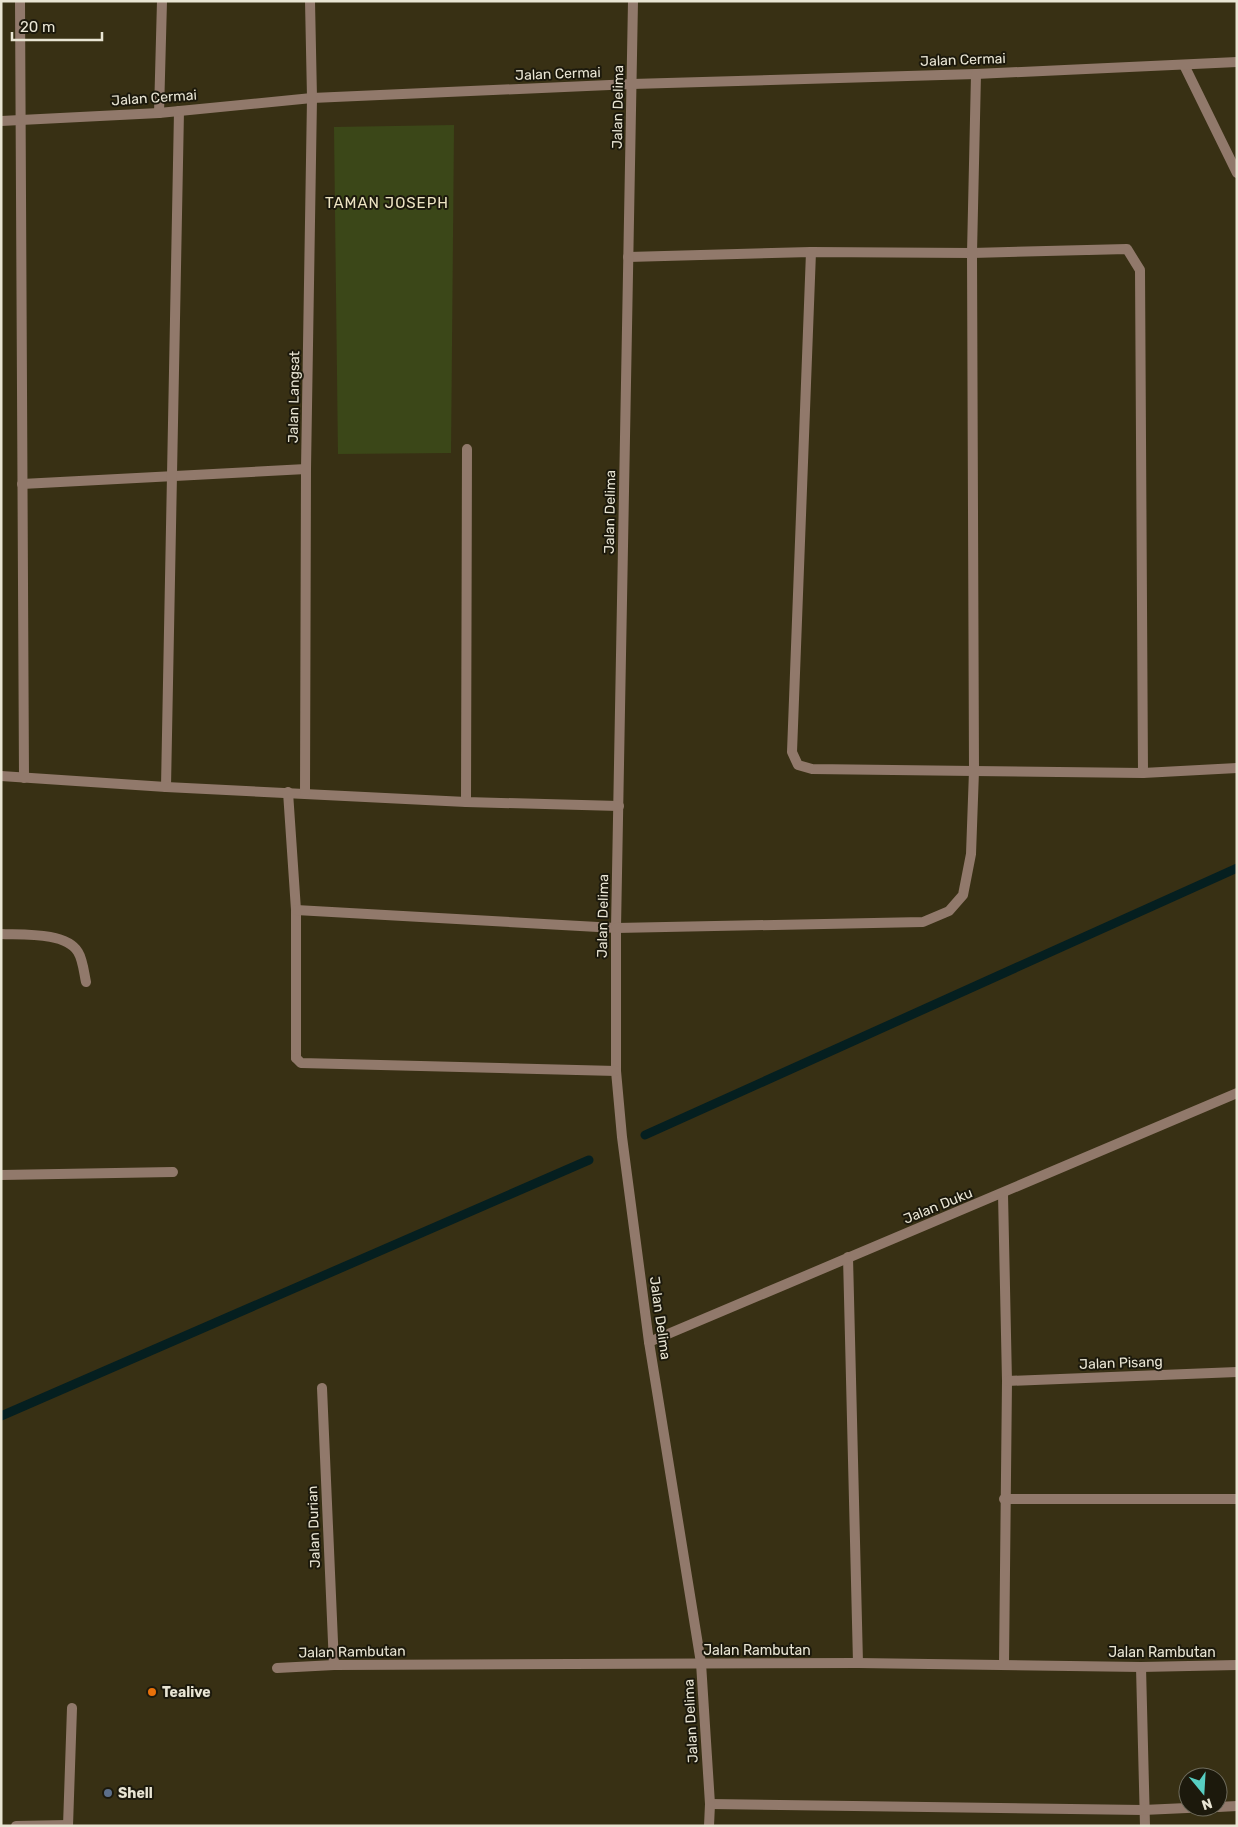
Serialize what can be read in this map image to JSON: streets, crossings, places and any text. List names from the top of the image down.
{
  "streets": {
    "street": [
      "Jalan Cermai",
      "Jalan Delima",
      "Jalan Langsat",
      "Jalan Duku",
      "Jalan Pisang",
      "Jalan Durian",
      "Jalan Rambutan"
    ]
  },
  "crossings": [
    ["Jalan Cermai", "Jalan Delima"],
    ["Jalan Cermai", "Jalan Langsat"],
    ["Jalan Delima", "Jalan Duku"],
    ["Jalan Delima", "Jalan Rambutan"],
    ["Jalan Durian", "Jalan Rambutan"]
  ],
  "districts": ["TAMAN JOSEPH"],
  "places": ["Tealive", "Shell"],
  "scale_bar": "20 m",
  "north": "bottom"
}
